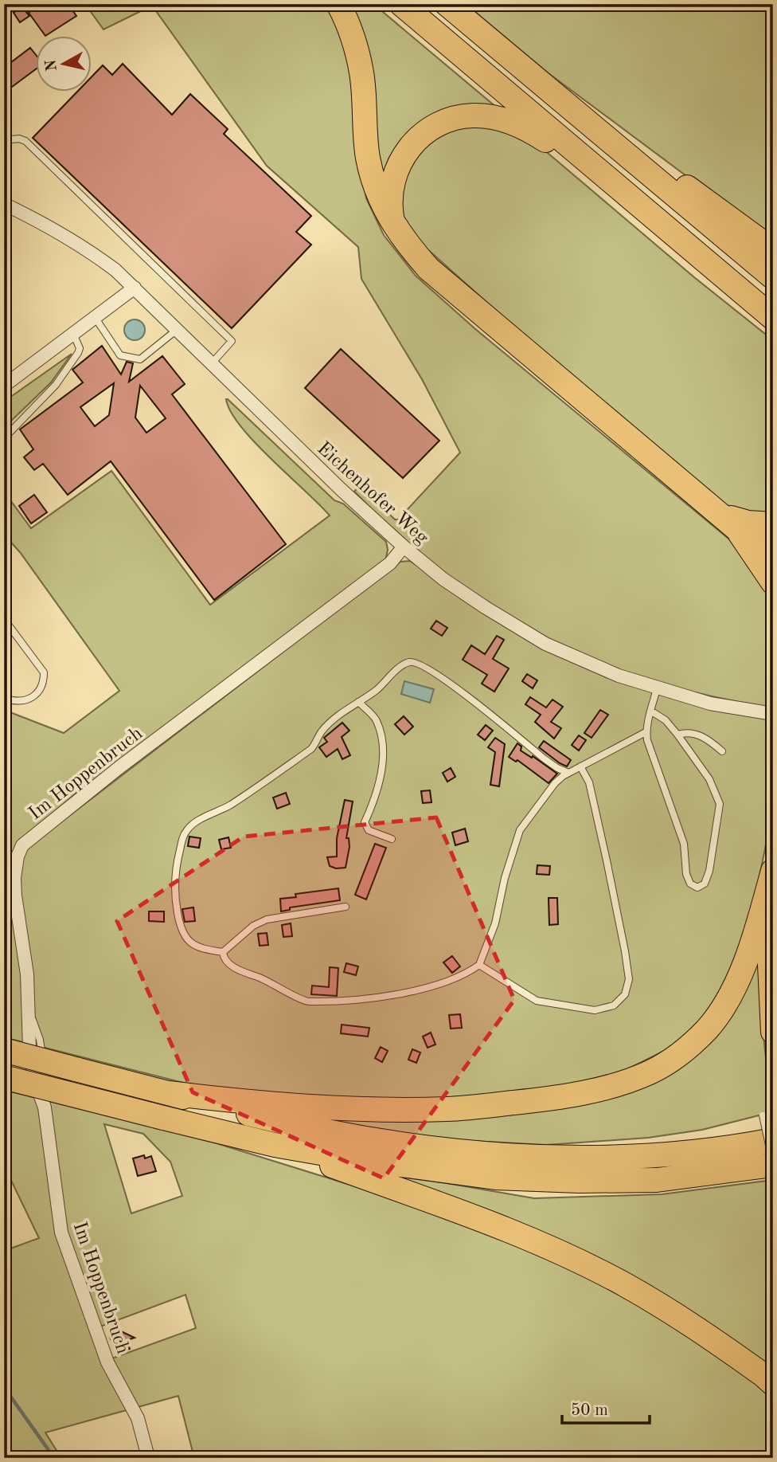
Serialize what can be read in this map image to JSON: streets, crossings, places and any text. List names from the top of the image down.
{
  "streets": {
    "street": ["Eichenhofer Weg", "Im Hoppenbruch"]
  },
  "crossings": [
    ["Eichenhofer Weg", "Im Hoppenbruch"]
  ],
  "scale_bar": "50 m",
  "north": "left"
}
